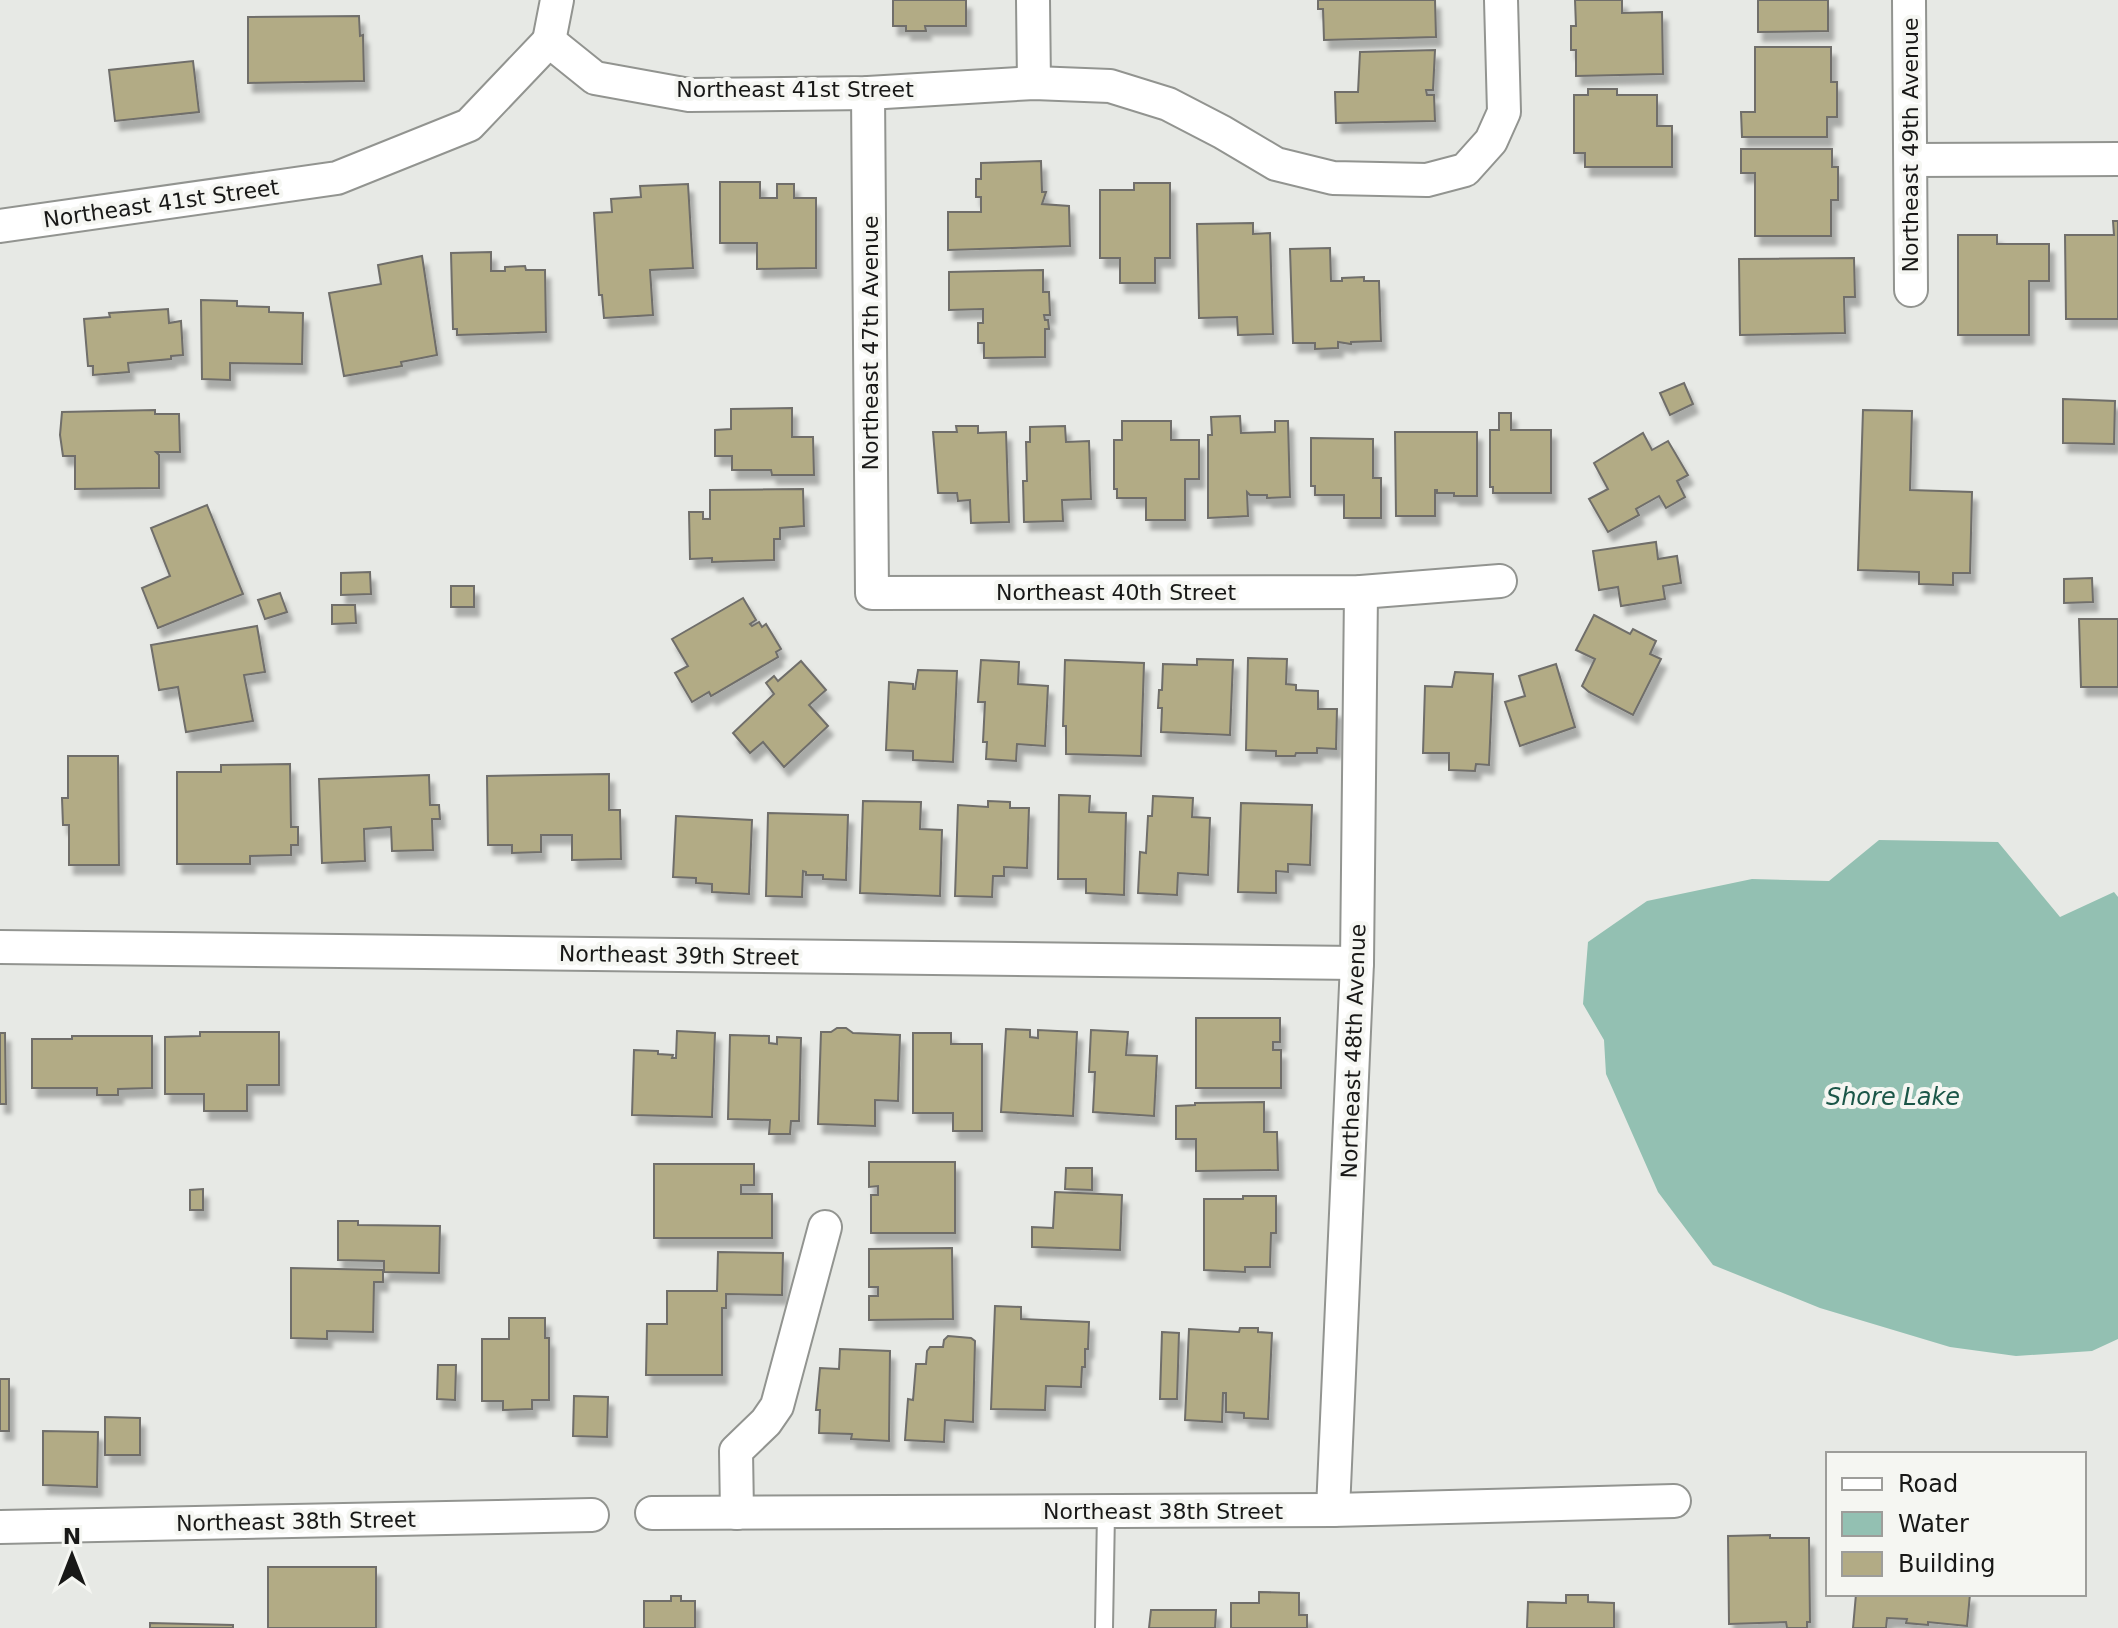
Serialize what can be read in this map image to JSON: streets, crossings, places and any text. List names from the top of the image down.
{
  "streets": {
    "street": [
      "Northeast 41st Street",
      "Northeast 49th Avenue",
      "Northeast 47th Avenue",
      "Northeast 40th Street",
      "Northeast 39th Street",
      "Northeast 48th Avenue",
      "Northeast 38th Street"
    ]
  },
  "crossings": [
    ["Northeast 41st Street", "Northeast 47th Avenue"],
    ["Northeast 47th Avenue", "Northeast 40th Street"],
    ["Northeast 40th Street", "Northeast 48th Avenue"],
    ["Northeast 39th Street", "Northeast 48th Avenue"],
    ["Northeast 48th Avenue", "Northeast 38th Street"]
  ],
  "water": ["Shore Lake"],
  "legend": ["Road", "Water", "Building"],
  "north": "top"
}
